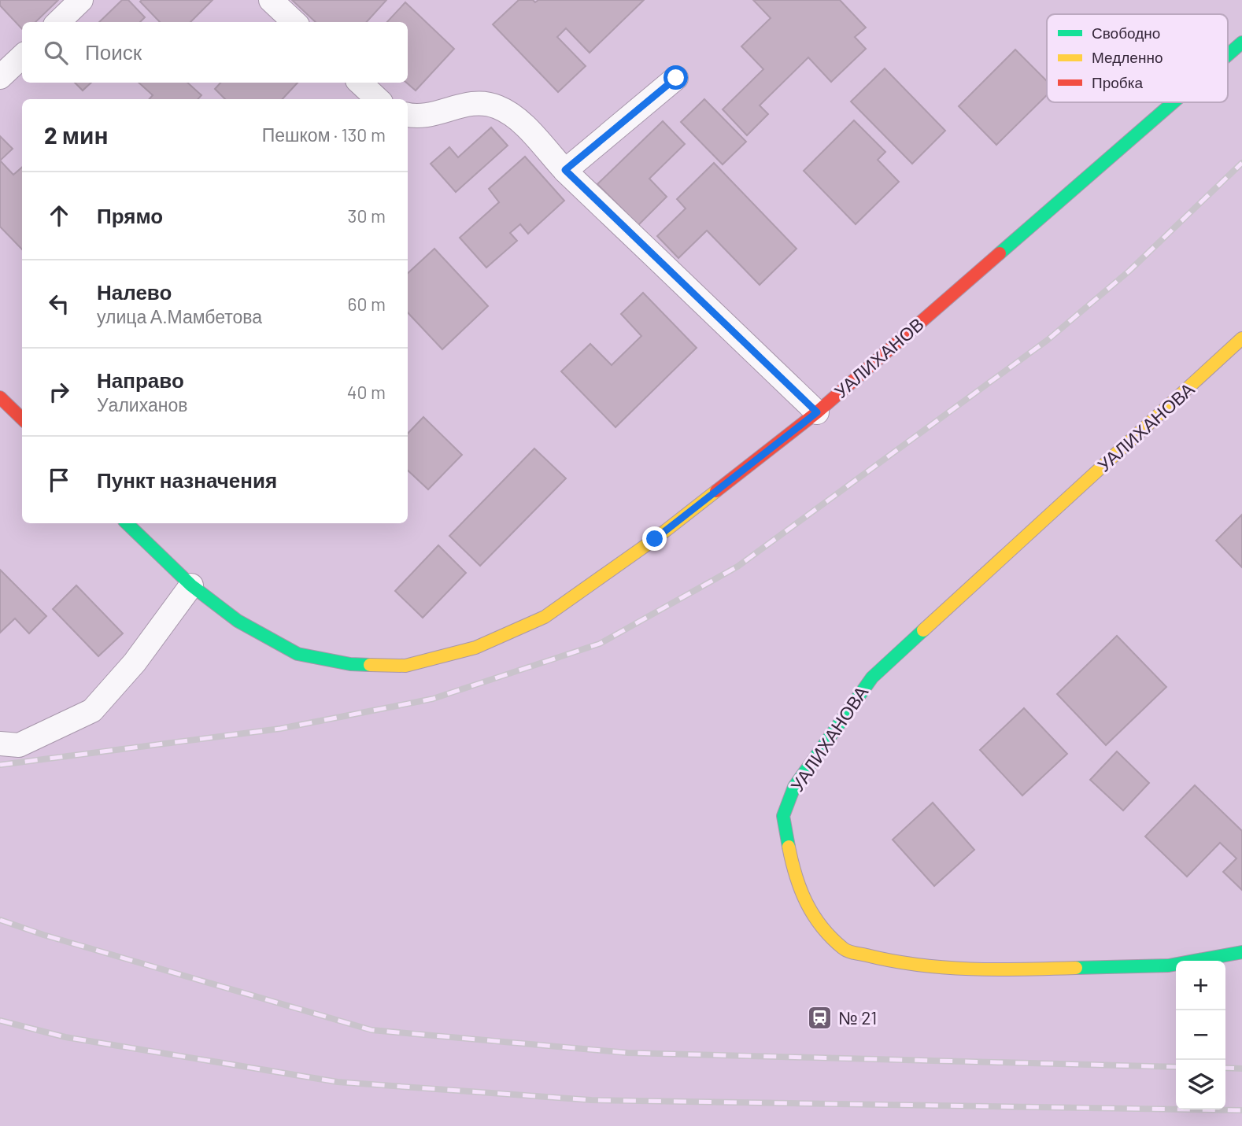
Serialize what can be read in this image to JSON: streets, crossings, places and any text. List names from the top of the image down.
{
  "streets": {
    "street": ["УАЛИХАНОВ", "УАЛИХАНОВА"]
  },
  "places": {
    "station": ["№ 21"]
  },
  "legend": ["Свободно", "Медленно", "Пробка"],
  "page": {
    "search": "Поиск",
    "heading": ["2 мин", "Пешком · 130 m"],
    "list": [
      ["Прямо", "30 m"],
      ["Налево", "улица А.Мамбетова", "60 m"],
      ["Направо", "Уалиханов", "40 m"],
      "Пункт назначения"
    ],
    "map_buttons": ["+", "−"]
  }
}
